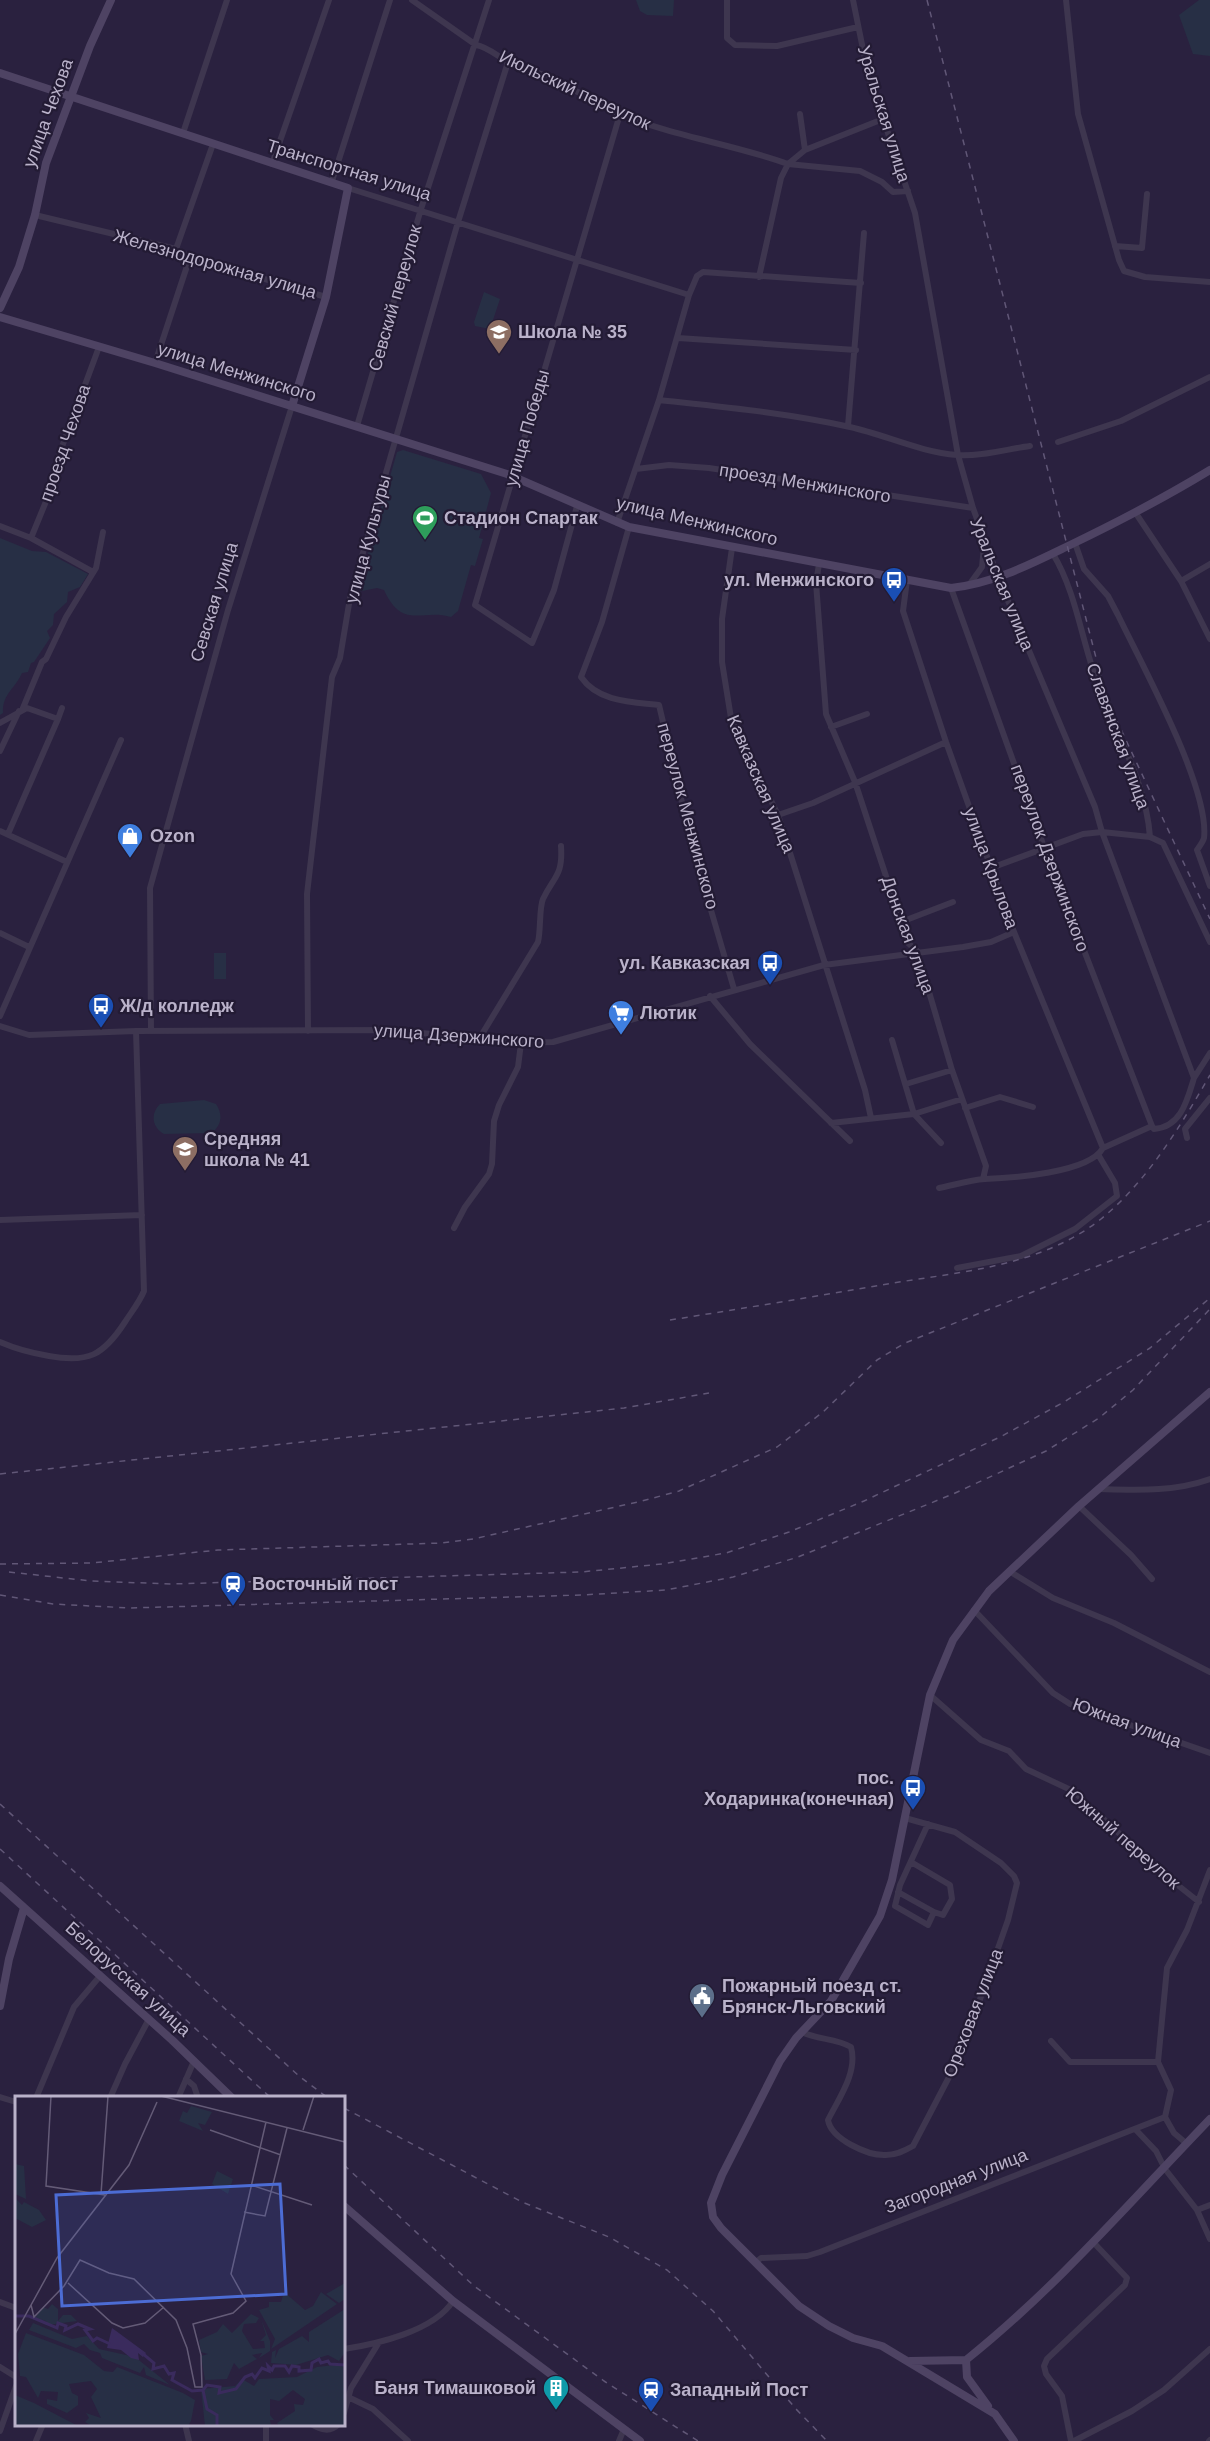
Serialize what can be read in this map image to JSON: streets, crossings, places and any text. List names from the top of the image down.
{
  "streets": {
    "street": [
      "Июльский переулок",
      "улица Чехова",
      "Уральская улица",
      "Транспортная улица",
      "Железнодорожная улица",
      "Севский переулок",
      "улица Менжинского",
      "улица Победы",
      "проезд Чехова",
      "проезд Менжинского",
      "улица Культуры",
      "Севская улица",
      "Славянская улица",
      "Кавказская улица",
      "переулок Менжинского",
      "переулок Дзержинского",
      "улица Крылова",
      "Донская улица",
      "улица Дзержинского",
      "Южная улица",
      "Южный переулок",
      "Белорусская улица",
      "Ореховая улица",
      "Загородная улица"
    ]
  },
  "crossings": [
    ["Июльский переулок", "Уральская улица"],
    ["Июльский переулок", "Севский переулок"],
    ["Июльский переулок", "улица Победы"],
    ["Июльский переулок", "улица Культуры"],
    ["улица Чехова", "Транспортная улица"],
    ["улица Чехова", "Железнодорожная улица"],
    ["Уральская улица", "улица Менжинского"],
    ["Уральская улица", "проезд Менжинского"],
    ["Транспортная улица", "Севский переулок"],
    ["Транспортная улица", "улица Победы"],
    ["Транспортная улица", "улица Культуры"],
    ["Транспортная улица", "Севская улица"],
    ["Железнодорожная улица", "Севская улица"],
    ["Севский переулок", "улица Менжинского"],
    ["улица Менжинского", "улица Победы"],
    ["улица Менжинского", "проезд Чехова"],
    ["улица Менжинского", "улица Культуры"],
    ["улица Менжинского", "Севская улица"],
    ["улица Менжинского", "Славянская улица"],
    ["улица Менжинского", "Кавказская улица"],
    ["улица Менжинского", "переулок Менжинского"],
    ["улица Менжинского", "переулок Дзержинского"],
    ["улица Менжинского", "улица Крылова"],
    ["улица Менжинского", "Донская улица"],
    ["улица Культуры", "улица Дзержинского"],
    ["Севская улица", "улица Дзержинского"],
    ["Кавказская улица", "улица Дзержинского"],
    ["переулок Менжинского", "улица Дзержинского"],
    ["улица Крылова", "улица Дзержинского"],
    ["Донская улица", "улица Дзержинского"]
  ],
  "places": {
    "school or university": ["Школа № 35", "Средняя школа № 41"],
    "sports": ["Стадион Спартак"],
    "bus stop": [
      "ул. Менжинского",
      "ул. Кавказская",
      "Ж/д колледж",
      "пос. Ходаринка(конечная)"
    ],
    "shop": ["Ozon"],
    "supermarket": ["Лютик"],
    "station": ["Восточный пост", "Западный Пост"],
    "public building": ["Пожарный поезд ст. Брянск-Льговский"],
    "building": ["Баня Тимашковой"]
  }
}
